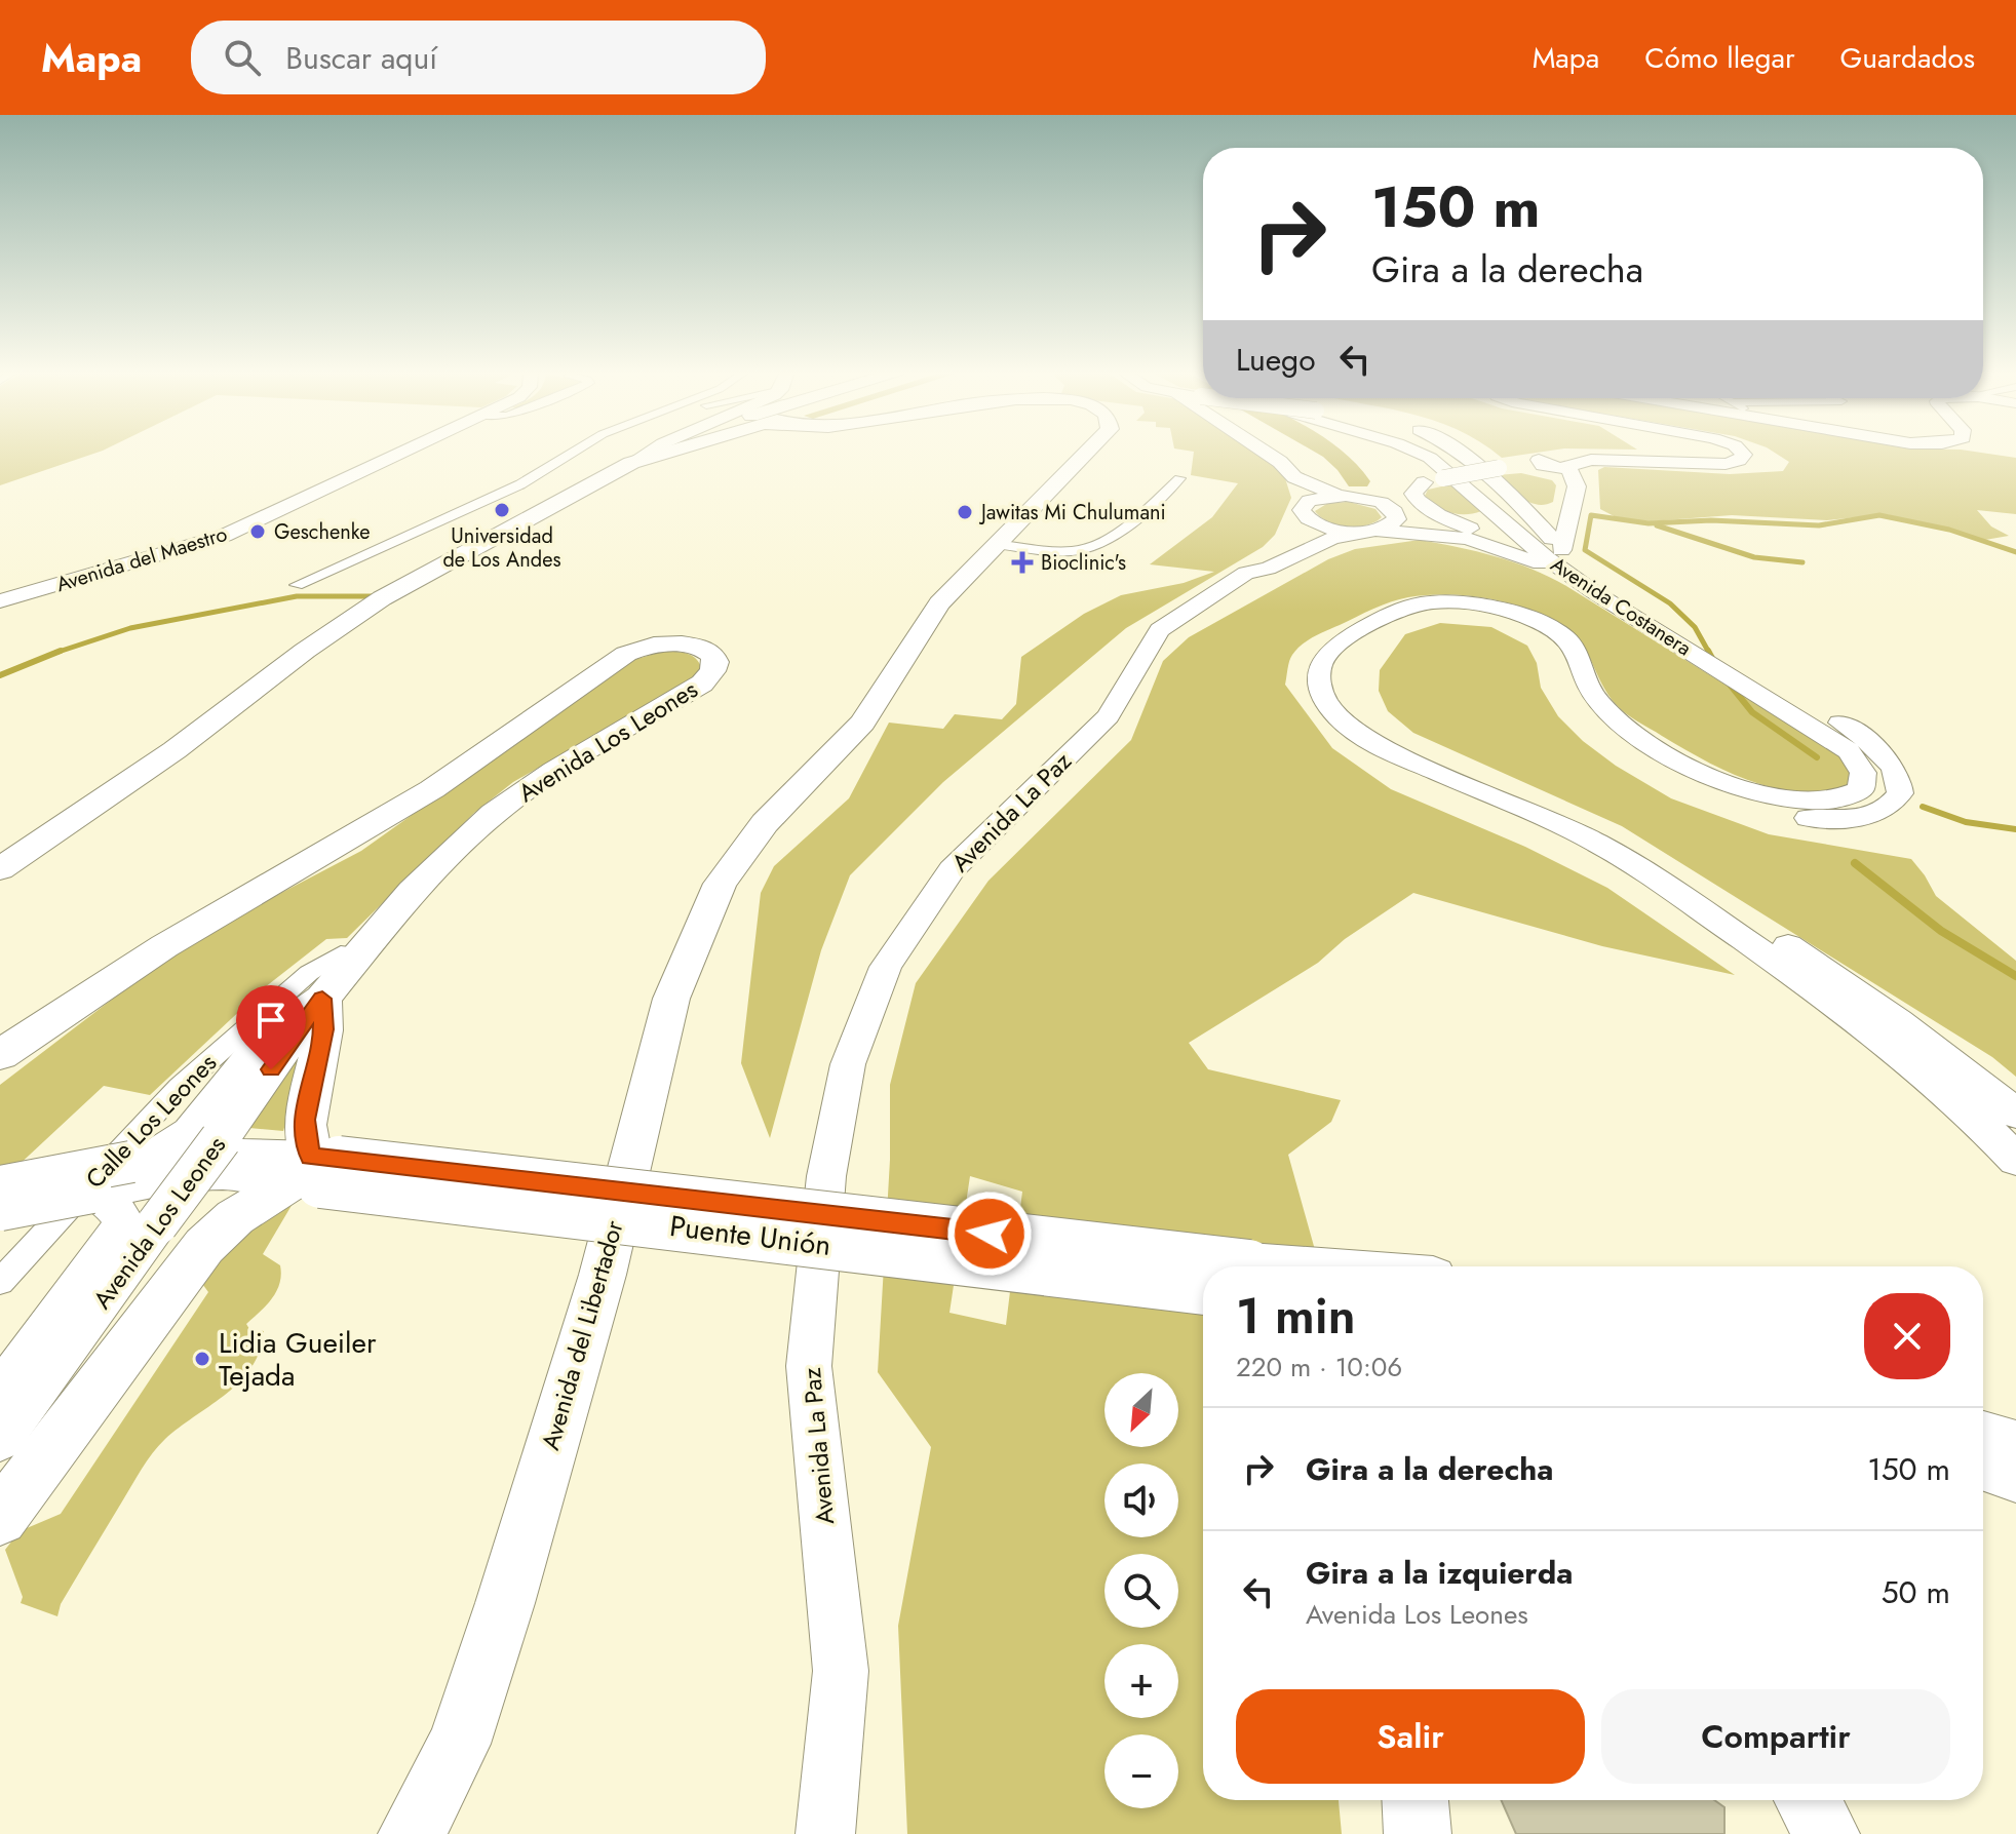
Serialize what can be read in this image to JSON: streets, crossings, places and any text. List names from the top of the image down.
{
  "streets": {
    "main road": [
      "Avenida del Maestro",
      "Avenida Costanera",
      "Avenida Los Leones",
      "Avenida La Paz",
      "Puente Unión",
      "Avenida del Libertador"
    ],
    "street": ["Calle Los Leones"]
  },
  "crossings": [
    ["Avenida Los Leones", "Calle Los Leones"]
  ],
  "places": {
    "other": [
      "Universidad de Los Andes",
      "Jawitas Mi Chulumani",
      "Geschenke",
      "Lidia Gueiler Tejada"
    ],
    "health": ["Bioclinic's"]
  },
  "north": "bottom left",
  "page": {
    "header": "Mapa",
    "search": "Buscar aquí",
    "nav": ["Mapa", "Cómo llegar", "Guardados"],
    "turn": ["150 m", "Gira a la derecha"],
    "then": "Luego",
    "heading": ["1 min", "220 m · 10:06"],
    "map_buttons": ["+", "−"],
    "list": [
      {
        "name": "Gira a la derecha",
        "value": "150 m"
      },
      {
        "name": "Gira a la izquierda",
        "note": "Avenida Los Leones",
        "value": "50 m"
      }
    ],
    "buttons": ["Salir", "Compartir"]
  }
}
